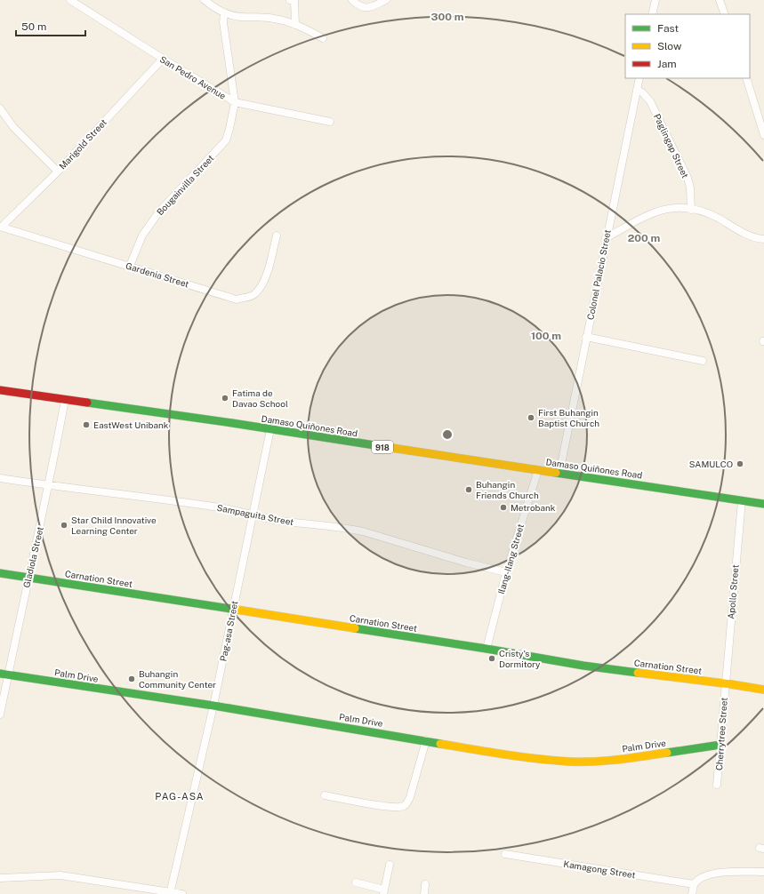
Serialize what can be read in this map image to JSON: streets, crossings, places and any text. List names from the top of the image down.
{
  "streets": {
    "street": [
      "San Pedro Avenue",
      "Marigold Street",
      "Paglingap Street",
      "Bougainvilla Street",
      "Gardenia Street",
      "Colonel Palacio Street",
      "Damaso Quiñones Road",
      "918",
      "Sampaguita Street",
      "Gladiola Street",
      "Ilang-Ilang Street",
      "Carnation Street",
      "Apollo Street",
      "Pag-asa Street",
      "Palm Drive",
      "Cherrytree Street",
      "Kamagong Street"
    ]
  },
  "crossings": [
    ["San Pedro Avenue", "Marigold Street"],
    ["San Pedro Avenue", "Bougainvilla Street"],
    ["Marigold Street", "Gardenia Street"],
    ["Paglingap Street", "Colonel Palacio Street"],
    ["Bougainvilla Street", "Gardenia Street"],
    ["Colonel Palacio Street", "Damaso Quiñones Road"],
    ["Damaso Quiñones Road", "Gladiola Street"],
    ["Damaso Quiñones Road", "Ilang-Ilang Street"],
    ["Damaso Quiñones Road", "Apollo Street"],
    ["Damaso Quiñones Road", "Pag-asa Street"],
    ["Sampaguita Street", "Gladiola Street"],
    ["Sampaguita Street", "Ilang-Ilang Street"],
    ["Sampaguita Street", "Pag-asa Street"],
    ["Gladiola Street", "Carnation Street"],
    ["Gladiola Street", "Palm Drive"],
    ["Ilang-Ilang Street", "Carnation Street"],
    ["Carnation Street", "Apollo Street"],
    ["Carnation Street", "Pag-asa Street"],
    ["Carnation Street", "Cherrytree Street"],
    ["Apollo Street", "Cherrytree Street"],
    ["Pag-asa Street", "Palm Drive"],
    ["Palm Drive", "Cherrytree Street"]
  ],
  "districts": ["PAG-ASA"],
  "places": [
    "Fatima de Davao School",
    "First Buhangin Baptist Church",
    "EastWest Unibank",
    "SAMULCO",
    "Buhangin Friends Church",
    "Metrobank",
    "Star Child Innovative Learning Center",
    "Cristy's Dormitory",
    "Buhangin Community Center"
  ],
  "legend": ["Fast", "Slow", "Jam"],
  "scale_bar": "50 m",
  "rings": ["300 m", "200 m", "100 m"]
}
